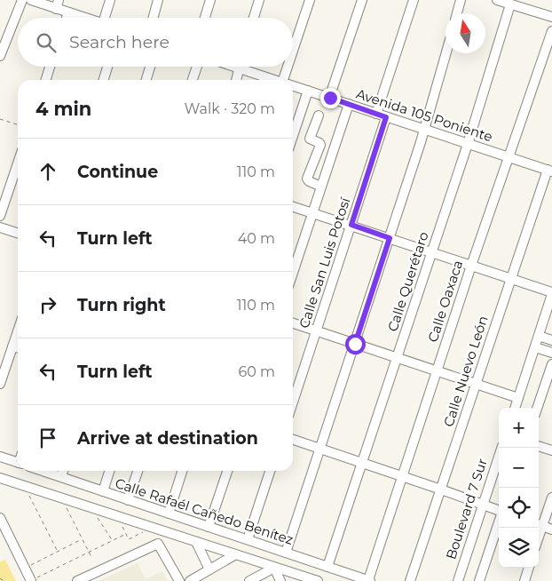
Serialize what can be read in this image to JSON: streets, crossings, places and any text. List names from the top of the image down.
{
  "streets": {
    "street": [
      "Avenida 105 Poniente",
      "Calle San Luis Potosí",
      "Calle Querétaro",
      "Calle Oaxaca",
      "Calle Nuevo León",
      "Boulevard 7 Sur",
      "Calle Rafaél Cañedo Benítez"
    ]
  },
  "crossings": [
    ["Avenida 105 Poniente", "Calle San Luis Potosí"],
    ["Avenida 105 Poniente", "Calle Querétaro"],
    ["Avenida 105 Poniente", "Calle Oaxaca"],
    ["Avenida 105 Poniente", "Calle Nuevo León"],
    ["Calle Querétaro", "Calle Rafaél Cañedo Benítez"],
    ["Calle Oaxaca", "Calle Rafaél Cañedo Benítez"]
  ],
  "north": "top",
  "page": {
    "search": "Search here",
    "heading": ["4 min", "Walk · 320 m"],
    "list": [
      ["Continue", "110 m"],
      ["Turn left", "40 m"],
      ["Turn right", "110 m"],
      ["Turn left", "60 m"],
      "Arrive at destination"
    ],
    "map_buttons": ["+", "−"]
  }
}
